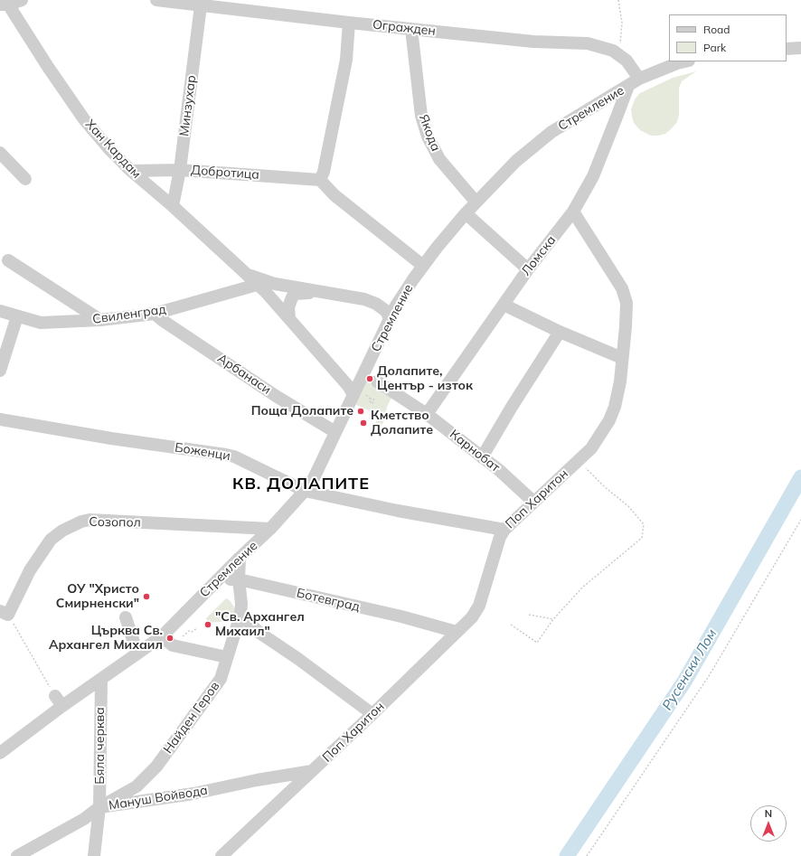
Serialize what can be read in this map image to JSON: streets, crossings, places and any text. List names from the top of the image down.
{
  "streets": {
    "street": [
      "Огражден",
      "Минзухар",
      "Стремление",
      "Якода",
      "Хан Кардам",
      "Добротица",
      "Ломска",
      "Свиленград",
      "Арбанаси",
      "Карнобат",
      "Боженци",
      "Поп Харитон",
      "Созопол",
      "Ботевград",
      "Найден Геров",
      "Бяла черква",
      "Мануш Войвода"
    ]
  },
  "crossings": [
    ["Огражден", "Минзухар"],
    ["Огражден", "Стремление"],
    ["Огражден", "Якода"],
    ["Огражден", "Ломска"],
    ["Минзухар", "Хан Кардам"],
    ["Минзухар", "Добротица"],
    ["Стремление", "Якода"],
    ["Стремление", "Хан Кардам"],
    ["Стремление", "Ломска"],
    ["Стремление", "Арбанаси"],
    ["Стремление", "Боженци"],
    ["Стремление", "Созопол"],
    ["Стремление", "Ботевград"],
    ["Стремление", "Найден Геров"],
    ["Стремление", "Бяла черква"],
    ["Хан Кардам", "Добротица"],
    ["Хан Кардам", "Свиленград"],
    ["Ломска", "Карнобат"],
    ["Ломска", "Поп Харитон"],
    ["Свиленград", "Арбанаси"],
    ["Карнобат", "Поп Харитон"],
    ["Боженци", "Поп Харитон"],
    ["Поп Харитон", "Ботевград"],
    ["Поп Харитон", "Мануш Войвода"],
    ["Ботевград", "Найден Геров"],
    ["Найден Геров", "Бяла черква"],
    ["Найден Геров", "Мануш Войвода"],
    ["Бяла черква", "Мануш Войвода"]
  ],
  "districts": ["КВ. ДОЛАПИТЕ"],
  "water": ["Русенски Лом"],
  "places": [
    "Долапите, Център - изток",
    "Поща Долапите",
    "Кметство Долапите",
    "ОУ \"Христо Смирненски\"",
    "\"Св. Архангел Михаил\"",
    "Църква Св. Архангел Михаил"
  ],
  "legend": ["Road", "Park"],
  "north": "top"
}
